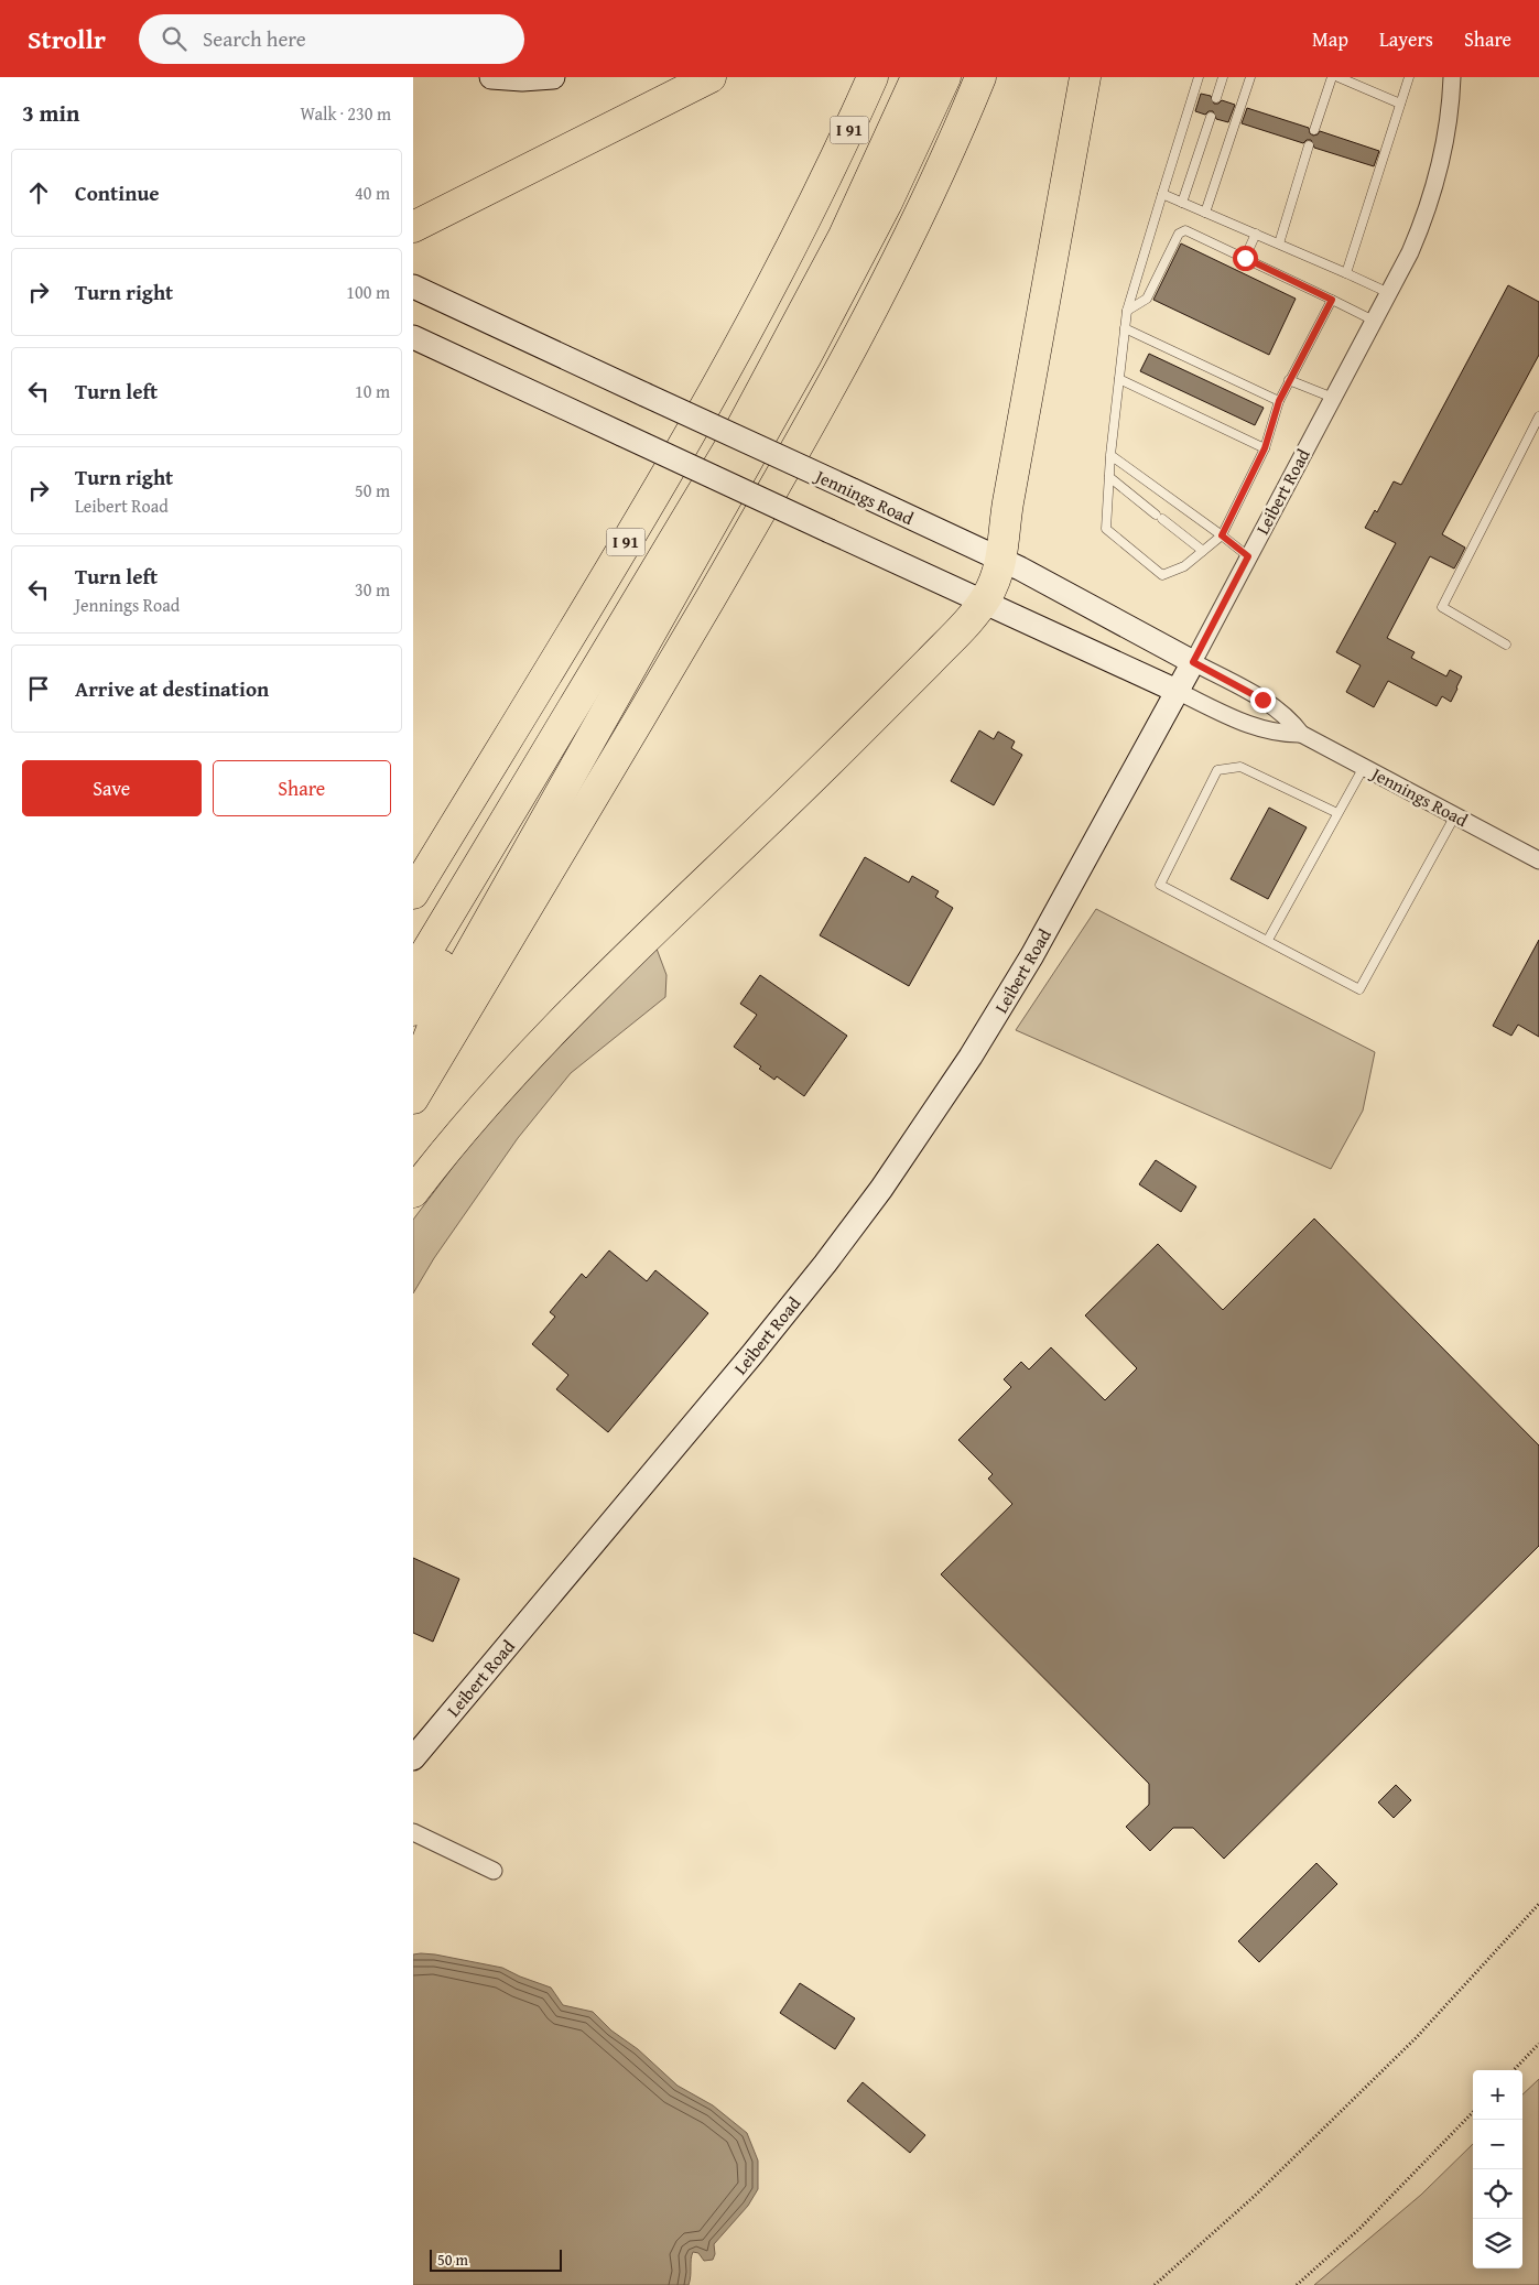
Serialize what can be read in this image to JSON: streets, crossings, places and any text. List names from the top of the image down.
{
  "streets": {
    "highway": ["I 91"],
    "street": ["Leibert Road", "Jennings Road"]
  },
  "crossings": [
    ["Leibert Road", "Jennings Road"]
  ],
  "scale_bar": "50 m",
  "page": {
    "header": "Strollr",
    "search": "Search here",
    "nav": ["Map", "Layers", "Share"],
    "heading": ["3 min", "Walk · 230 m"],
    "list": [
      ["Continue", "40 m"],
      ["Turn right", "100 m"],
      ["Turn left", "10 m"],
      ["Turn right", "Leibert Road", "50 m"],
      ["Turn left", "Jennings Road", "30 m"],
      "Arrive at destination"
    ],
    "buttons": ["Save", "Share"],
    "map_buttons": ["+", "−"],
    "scale": "50 m"
  }
}
